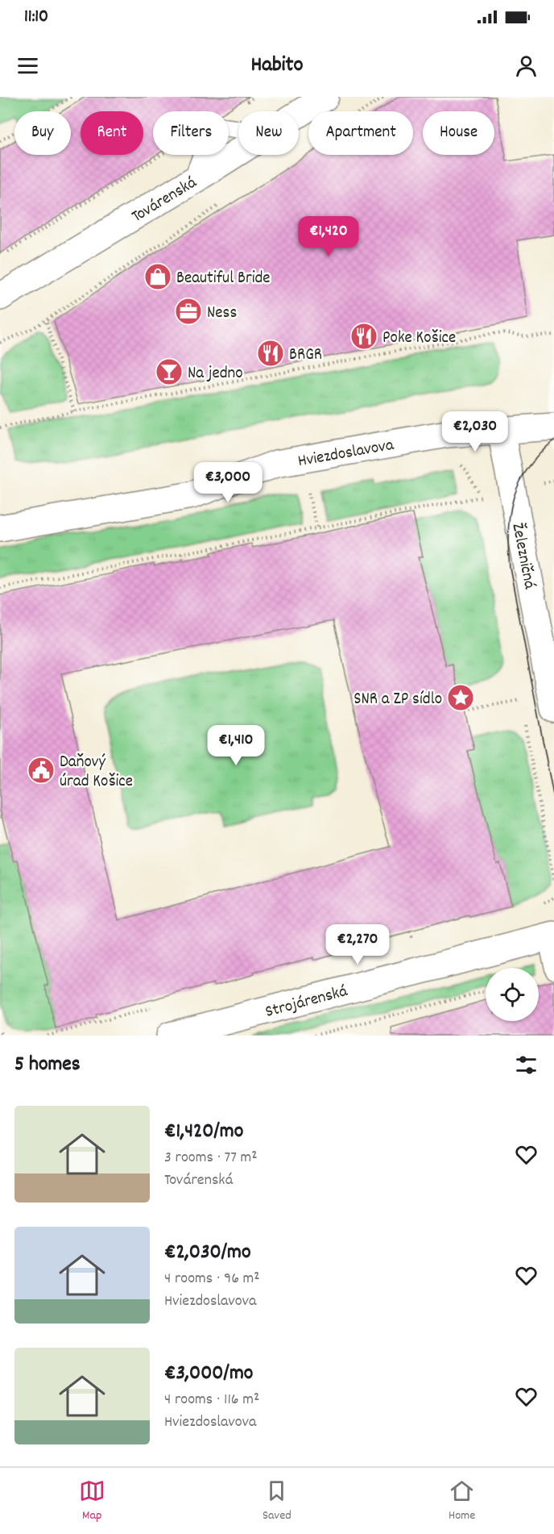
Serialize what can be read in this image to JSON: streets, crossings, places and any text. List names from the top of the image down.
{
  "streets": {
    "street": [
      "Továrenská",
      "Hviezdoslavova",
      "Železničná",
      "Strojárenská"
    ]
  },
  "crossings": [
    ["Hviezdoslavova", "Železničná"]
  ],
  "places": {
    "shop": ["Beautiful Bride"],
    "office": ["Ness"],
    "restaurant": ["Poke Košice", "BRGR"],
    "bar": ["Na jedno"],
    "place": ["SNR a ZP sídlo"],
    "public building": ["Daňový úrad Košice"]
  },
  "page": {
    "status": "11:10",
    "header": "Habito",
    "chip": [
      "Buy",
      "Rent",
      "Filters",
      "New",
      "Apartment",
      "House"
    ],
    "price": [
      "€1,420",
      "€2,030",
      "€3,000",
      "€1,410",
      "€2,270"
    ],
    "heading": "5 homes",
    "list": [
      {
        "name": "€1,420/mo",
        "note": "3 rooms · 77 m² · Továrenská"
      },
      {
        "name": "€2,030/mo",
        "note": "4 rooms · 96 m² · Hviezdoslavova"
      },
      {
        "name": "€3,000/mo",
        "note": "4 rooms · 116 m² · Hviezdoslavova"
      }
    ],
    "tabs": ["Map", "Saved", "Home"]
  }
}
